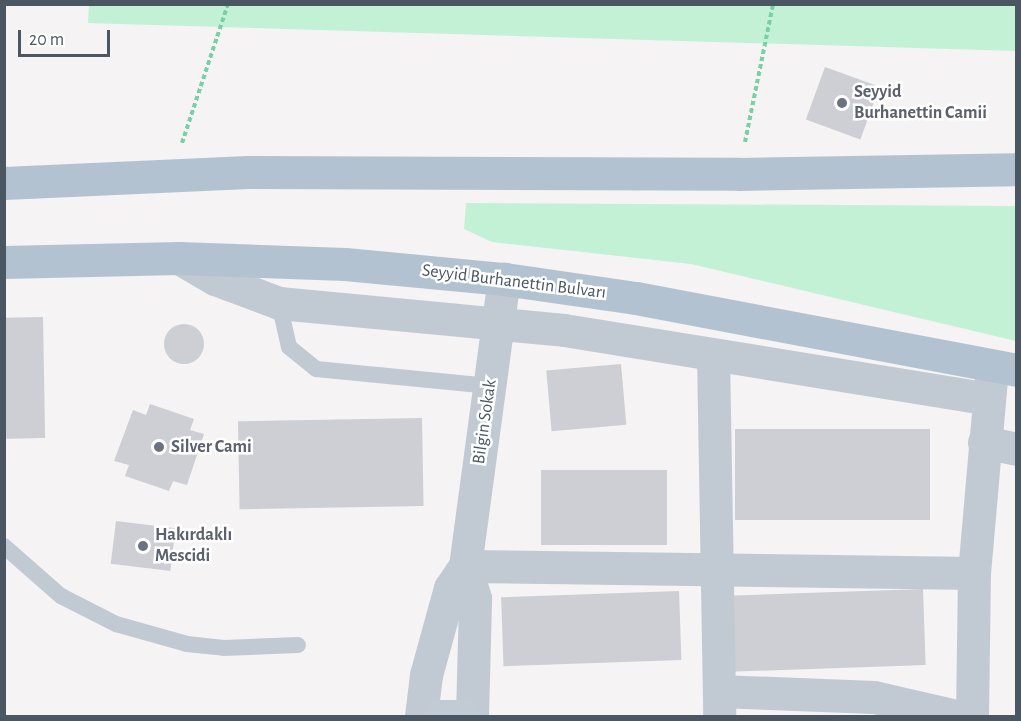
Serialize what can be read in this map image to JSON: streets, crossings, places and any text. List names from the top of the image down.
{
  "streets": {
    "main road": ["Seyyid Burhanettin Bulvarı"],
    "street": ["Bilgin Sokak"]
  },
  "crossings": [
    ["Seyyid Burhanettin Bulvarı", "Bilgin Sokak"]
  ],
  "places": ["Seyyid Burhanettin Camii", "Silver Cami", "Hakırdaklı Mescidi"],
  "scale_bar": "20 m"
}
